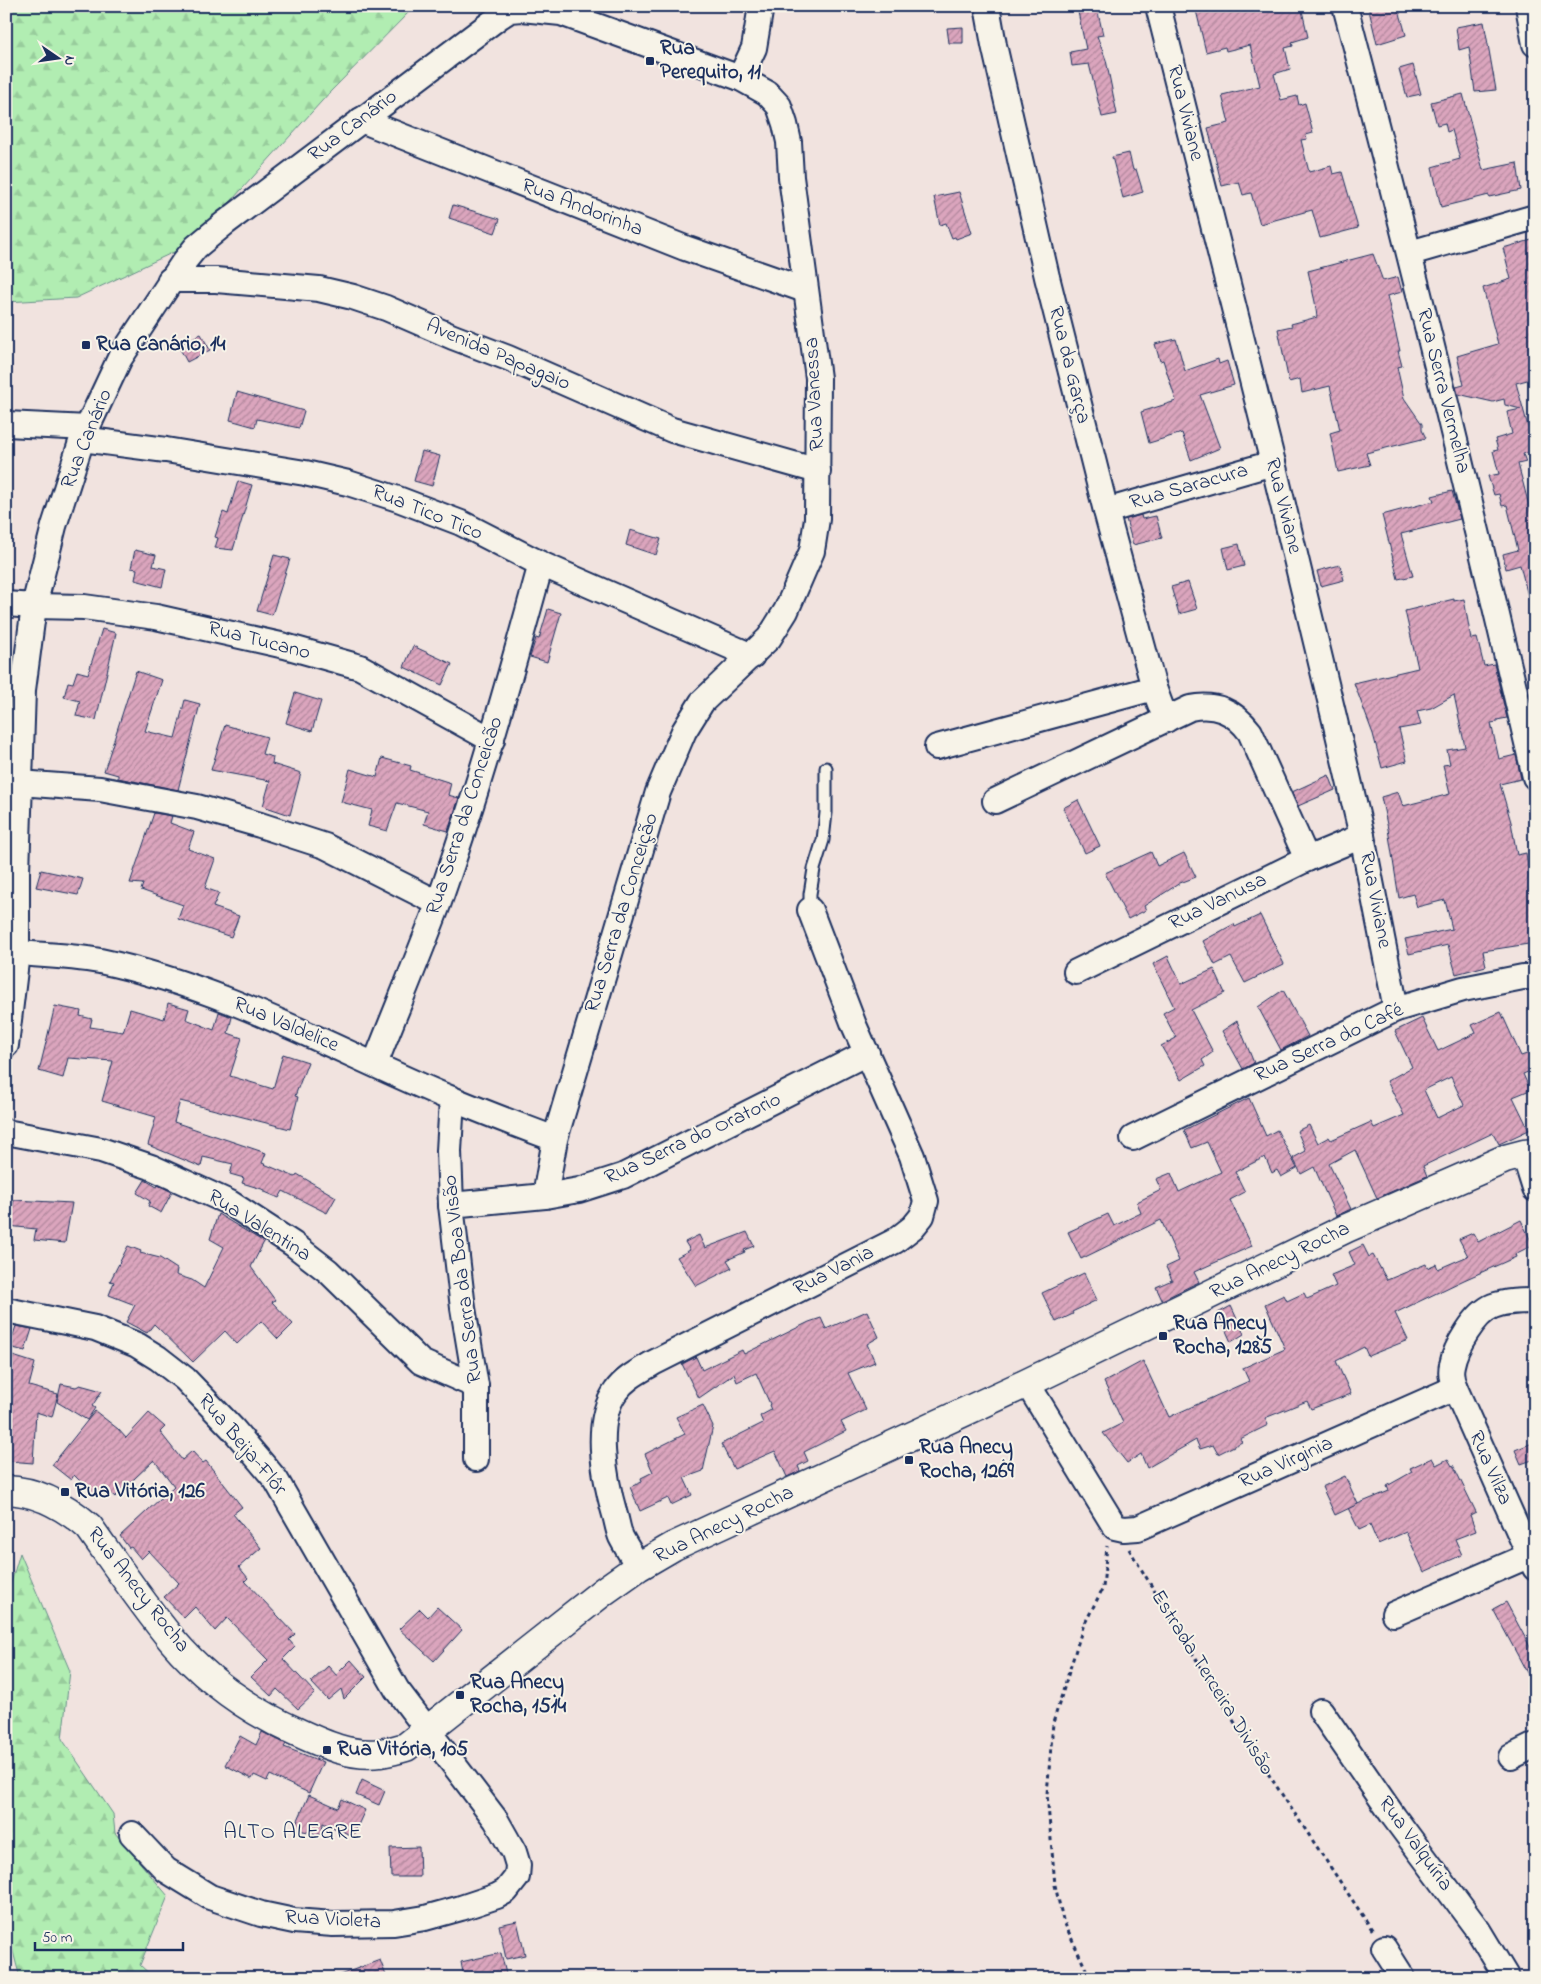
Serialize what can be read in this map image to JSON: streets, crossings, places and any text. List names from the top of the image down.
{
  "streets": {
    "street": [
      "Rua Viviane",
      "Rua Canário",
      "Rua Andorinha",
      "Avenida Papagaio",
      "Rua da Garça",
      "Rua Serra Vermelha",
      "Rua Vanessa",
      "Rua Saracura",
      "Rua Tico Tico",
      "Rua Tucano",
      "Rua Serra da Conceicão",
      "Rua Vanusa",
      "Rua Serra da Conceição",
      "Rua Valdelice",
      "Rua Serra do Café",
      "Rua Serra do Oratorio",
      "Rua Valentina",
      "Rua Anecy Rocha",
      "Rua Vania",
      "Rua Serra da Boa Visão",
      "Rua Beija-Flôr",
      "Rua Virginia",
      "Rua Vilza",
      "Rua Valquíria",
      "Rua Violeta"
    ],
    "path": ["Estrada Terceira Divisão"]
  },
  "crossings": [
    ["Rua Viviane", "Rua Saracura"],
    ["Rua Viviane", "Rua Vanusa"],
    ["Rua Viviane", "Rua Serra do Café"],
    ["Rua Canário", "Rua Andorinha"],
    ["Rua Canário", "Avenida Papagaio"],
    ["Rua Canário", "Rua Vanessa"],
    ["Rua Canário", "Rua Tico Tico"],
    ["Rua Canário", "Rua Tucano"],
    ["Rua Canário", "Rua Valdelice"],
    ["Rua Andorinha", "Rua Vanessa"],
    ["Avenida Papagaio", "Rua Vanessa"],
    ["Rua da Garça", "Rua Saracura"],
    ["Rua Vanessa", "Rua Tico Tico"],
    ["Rua Vanessa", "Rua Serra da Conceição"],
    ["Rua Tico Tico", "Rua Serra da Conceicão"],
    ["Rua Tico Tico", "Rua Serra da Conceição"],
    ["Rua Tucano", "Rua Serra da Conceicão"],
    ["Rua Serra da Conceicão", "Rua Valdelice"],
    ["Rua Serra da Conceição", "Rua Valdelice"],
    ["Rua Serra da Conceição", "Rua Serra do Oratorio"],
    ["Rua Valdelice", "Rua Serra da Boa Visão"],
    ["Rua Serra do Oratorio", "Rua Vania"],
    ["Rua Serra do Oratorio", "Rua Serra da Boa Visão"],
    ["Rua Valentina", "Rua Serra da Boa Visão"],
    ["Rua Anecy Rocha", "Rua Vania"],
    ["Rua Anecy Rocha", "Rua Beija-Flôr"],
    ["Rua Beija-Flôr", "Rua Violeta"],
    ["Rua Virginia", "Rua Vilza"],
    ["Rua Virginia", "Estrada Terceira Divisão"]
  ],
  "districts": ["ALTO ALEGRE"],
  "places": {
    "transit": [
      "Rua Perequito, 11",
      "Rua Canário, 14",
      "Rua Anecy Rocha, 1285",
      "Rua Anecy Rocha, 1269",
      "Rua Vitória, 126",
      "Rua Anecy Rocha, 1514",
      "Rua Vitória, 105"
    ]
  },
  "scale_bar": "50 m",
  "north": "right"
}
